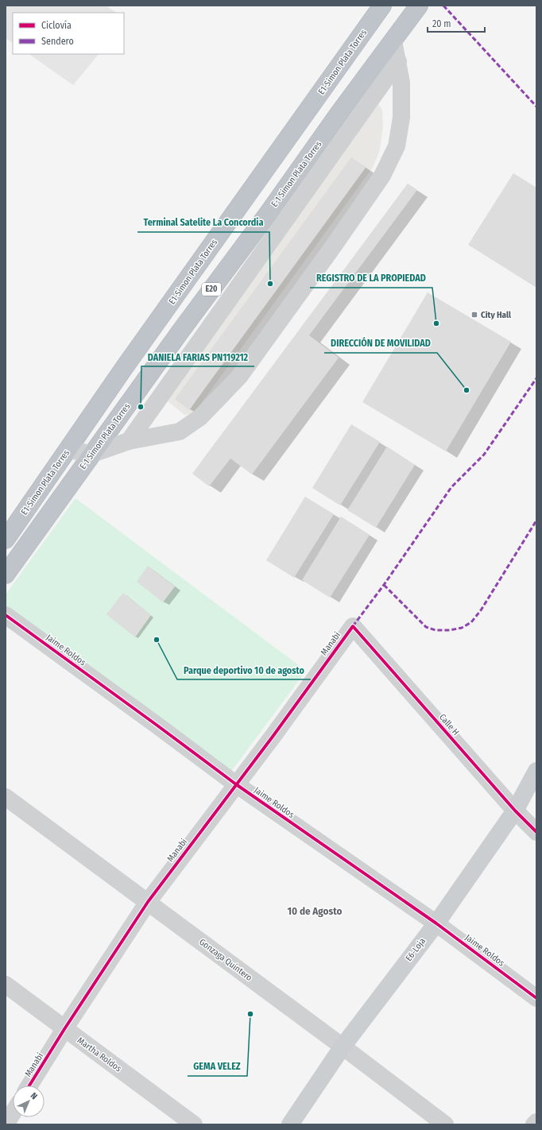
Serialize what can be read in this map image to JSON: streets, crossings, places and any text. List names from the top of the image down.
{
  "streets": {
    "highway": ["E1-Simon Plata Torres", "E-1 Simon Plata Torres", "E20"],
    "main road": ["E6-Loja"],
    "street": [
      "Manabi",
      "Jaime Roldos",
      "Calle H",
      "Gonzaga Quintero",
      "Martha Roldos"
    ]
  },
  "crossings": [
    ["Manabi", "Jaime Roldos"],
    ["Manabi", "Calle H"],
    ["Manabi", "Gonzaga Quintero"],
    ["Manabi", "Martha Roldos"],
    ["Jaime Roldos", "E6-Loja"],
    ["Calle H", "E6-Loja"],
    ["E6-Loja", "Gonzaga Quintero"]
  ],
  "districts": ["10 de Agosto"],
  "places": {
    "other": [
      "Terminal Satelite La Concordia",
      "REGISTRO DE LA PROPIEDAD",
      "DIRECCIÓN DE MOVILIDAD",
      "DANIELA FARIAS PN119212",
      "Parque deportivo 10 de agosto",
      "GEMA VELEZ"
    ],
    "transit": ["City Hall"]
  },
  "legend": ["Ciclovía", "Sendero"],
  "scale_bar": "20 m",
  "north": "top right"
}
